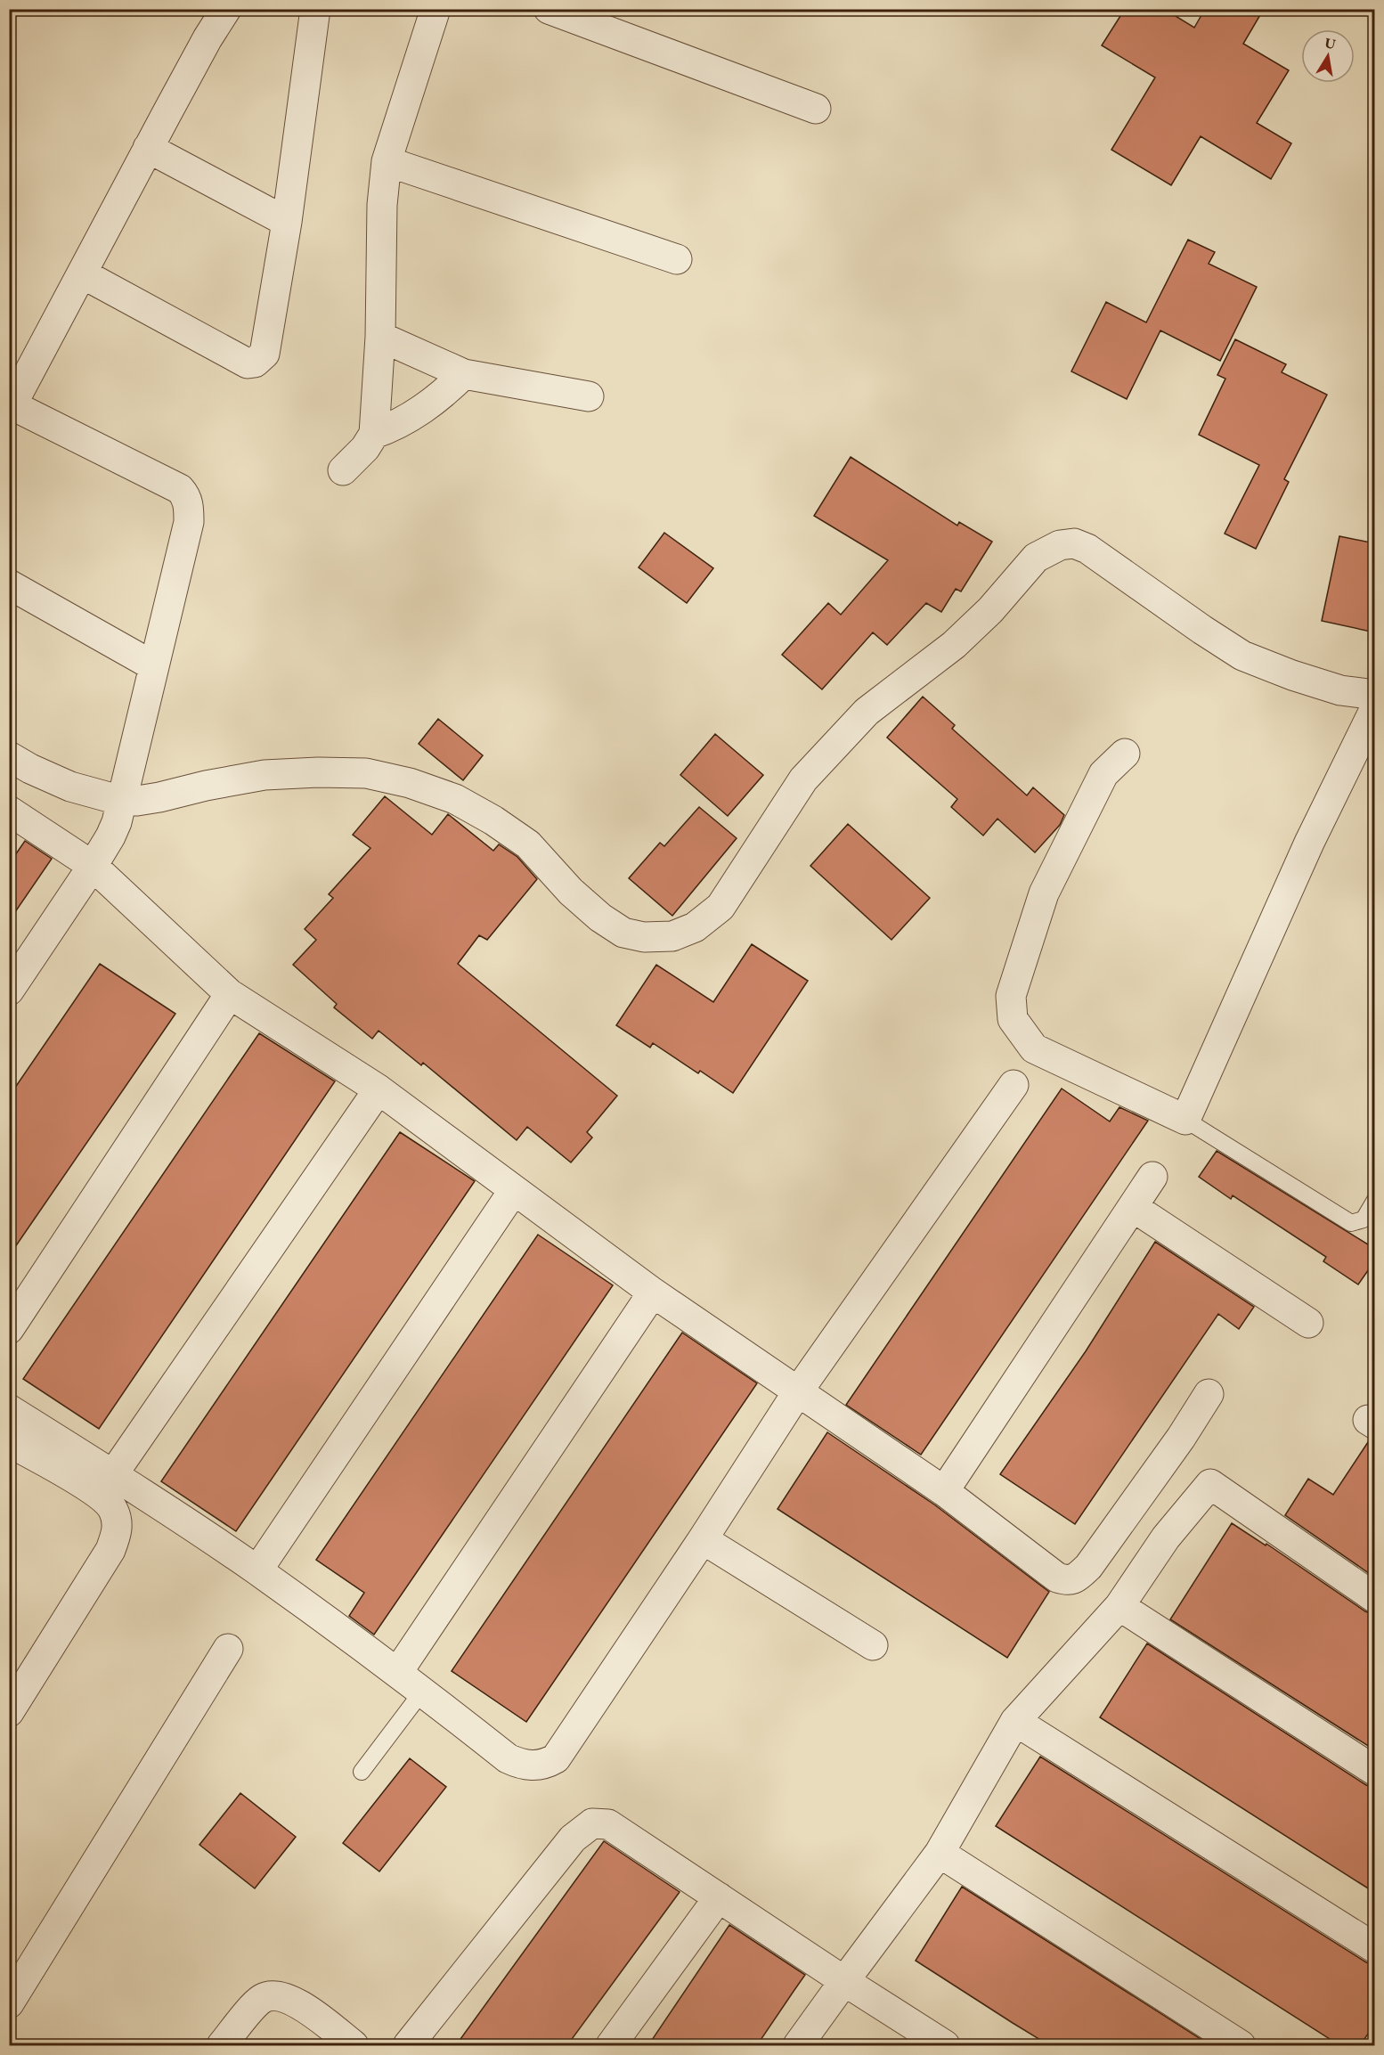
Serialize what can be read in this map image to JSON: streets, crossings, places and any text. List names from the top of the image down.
{
  "north": "top"
}
